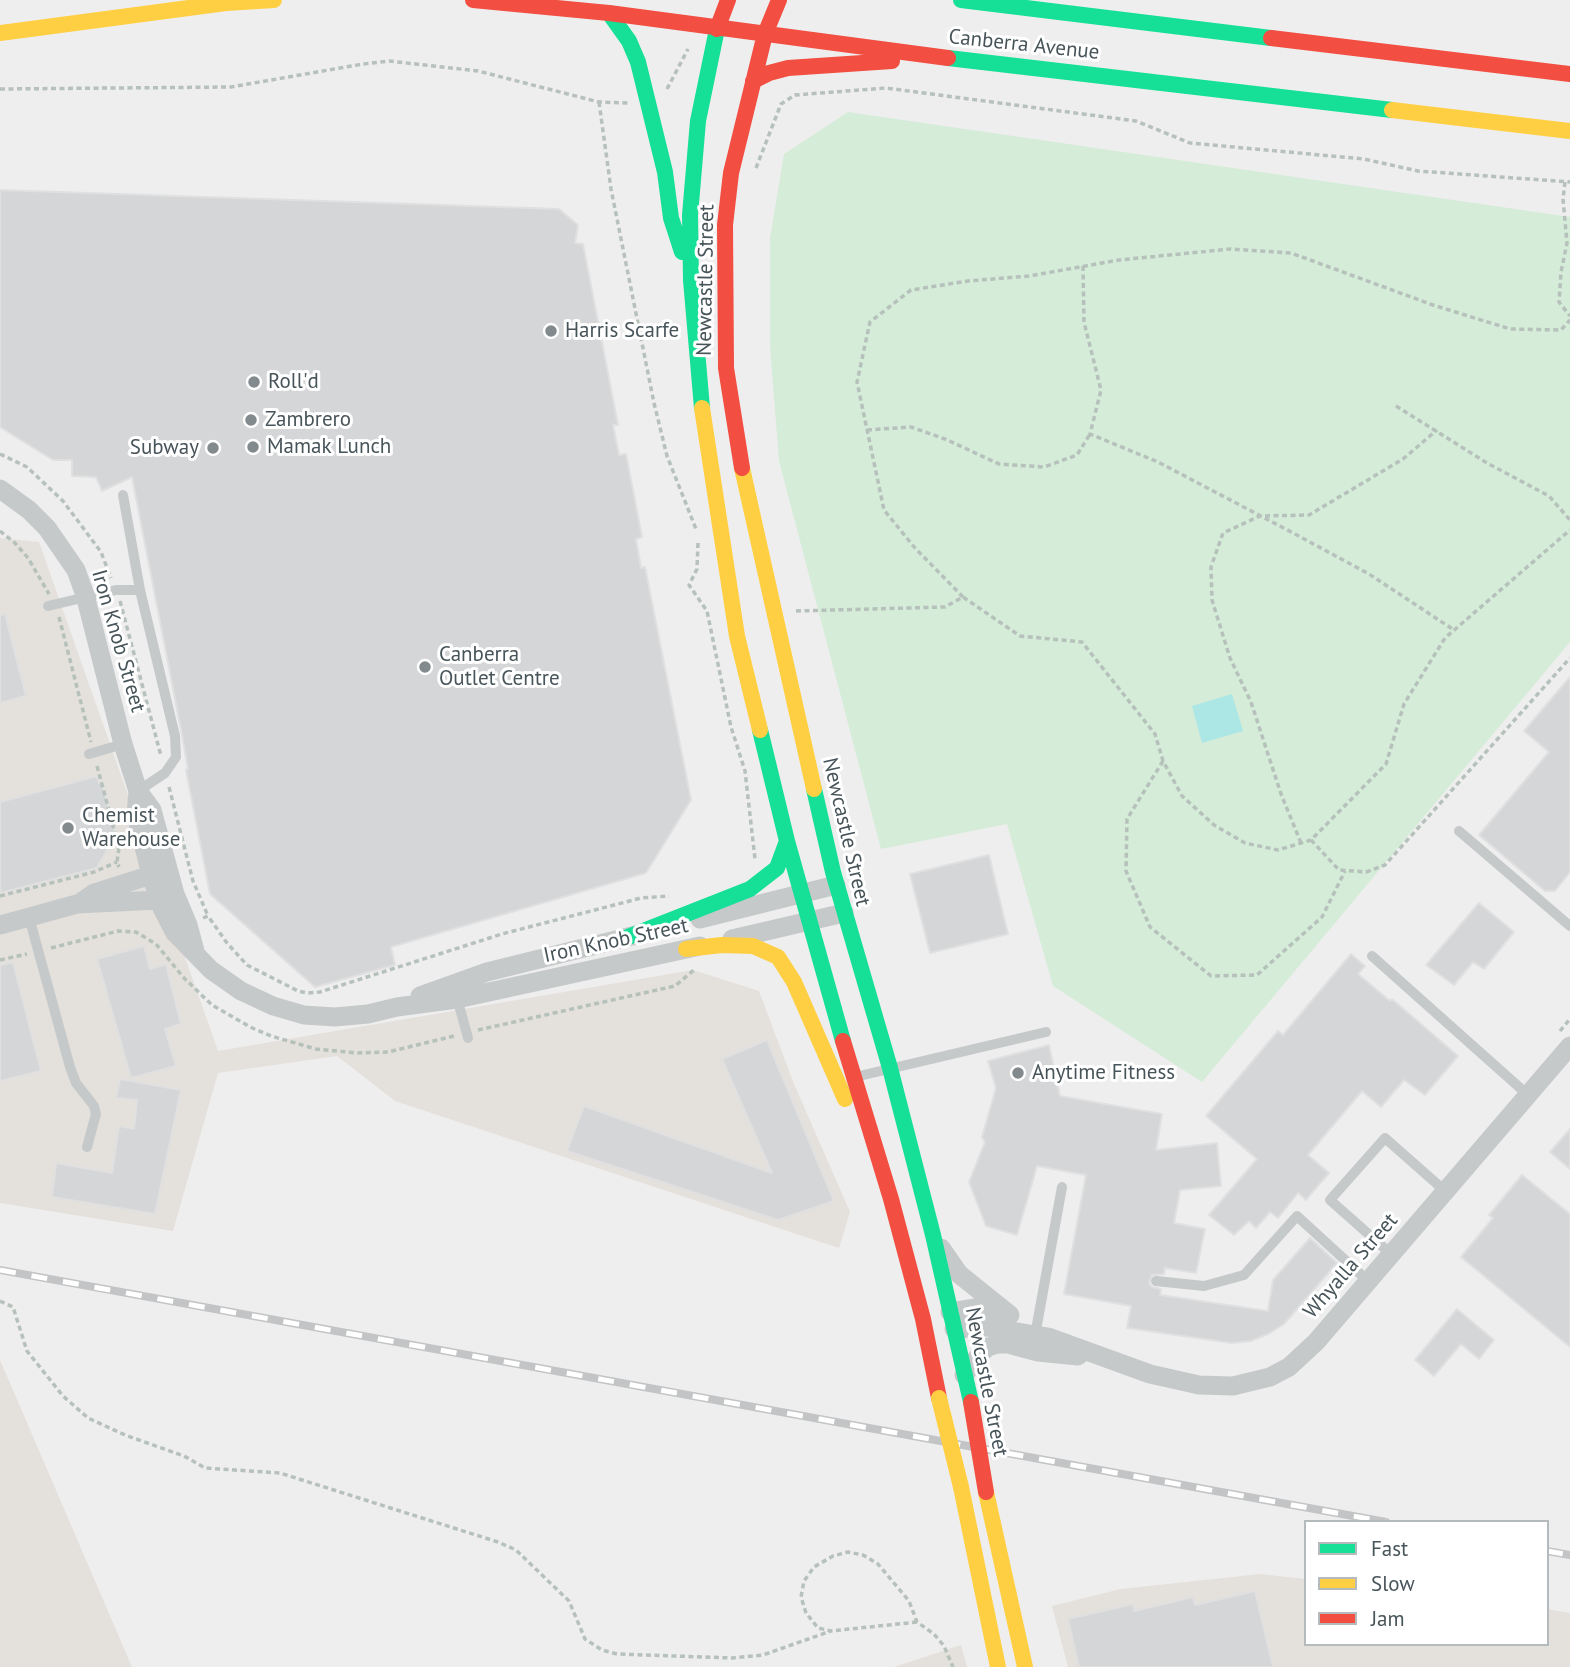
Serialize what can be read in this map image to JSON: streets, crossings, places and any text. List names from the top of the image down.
{
  "streets": {
    "main road": ["Canberra Avenue", "Newcastle Street", "Whyalla Street"],
    "street": ["Iron Knob Street"]
  },
  "crossings": [
    ["Canberra Avenue", "Newcastle Street"],
    ["Newcastle Street", "Iron Knob Street"],
    ["Newcastle Street", "Whyalla Street"]
  ],
  "places": [
    "Harris Scarfe",
    "Roll'd",
    "Zambrero",
    "Mamak Lunch",
    "Subway",
    "Canberra Outlet Centre",
    "Chemist Warehouse",
    "Anytime Fitness"
  ],
  "legend": ["Fast", "Slow", "Jam"]
}
